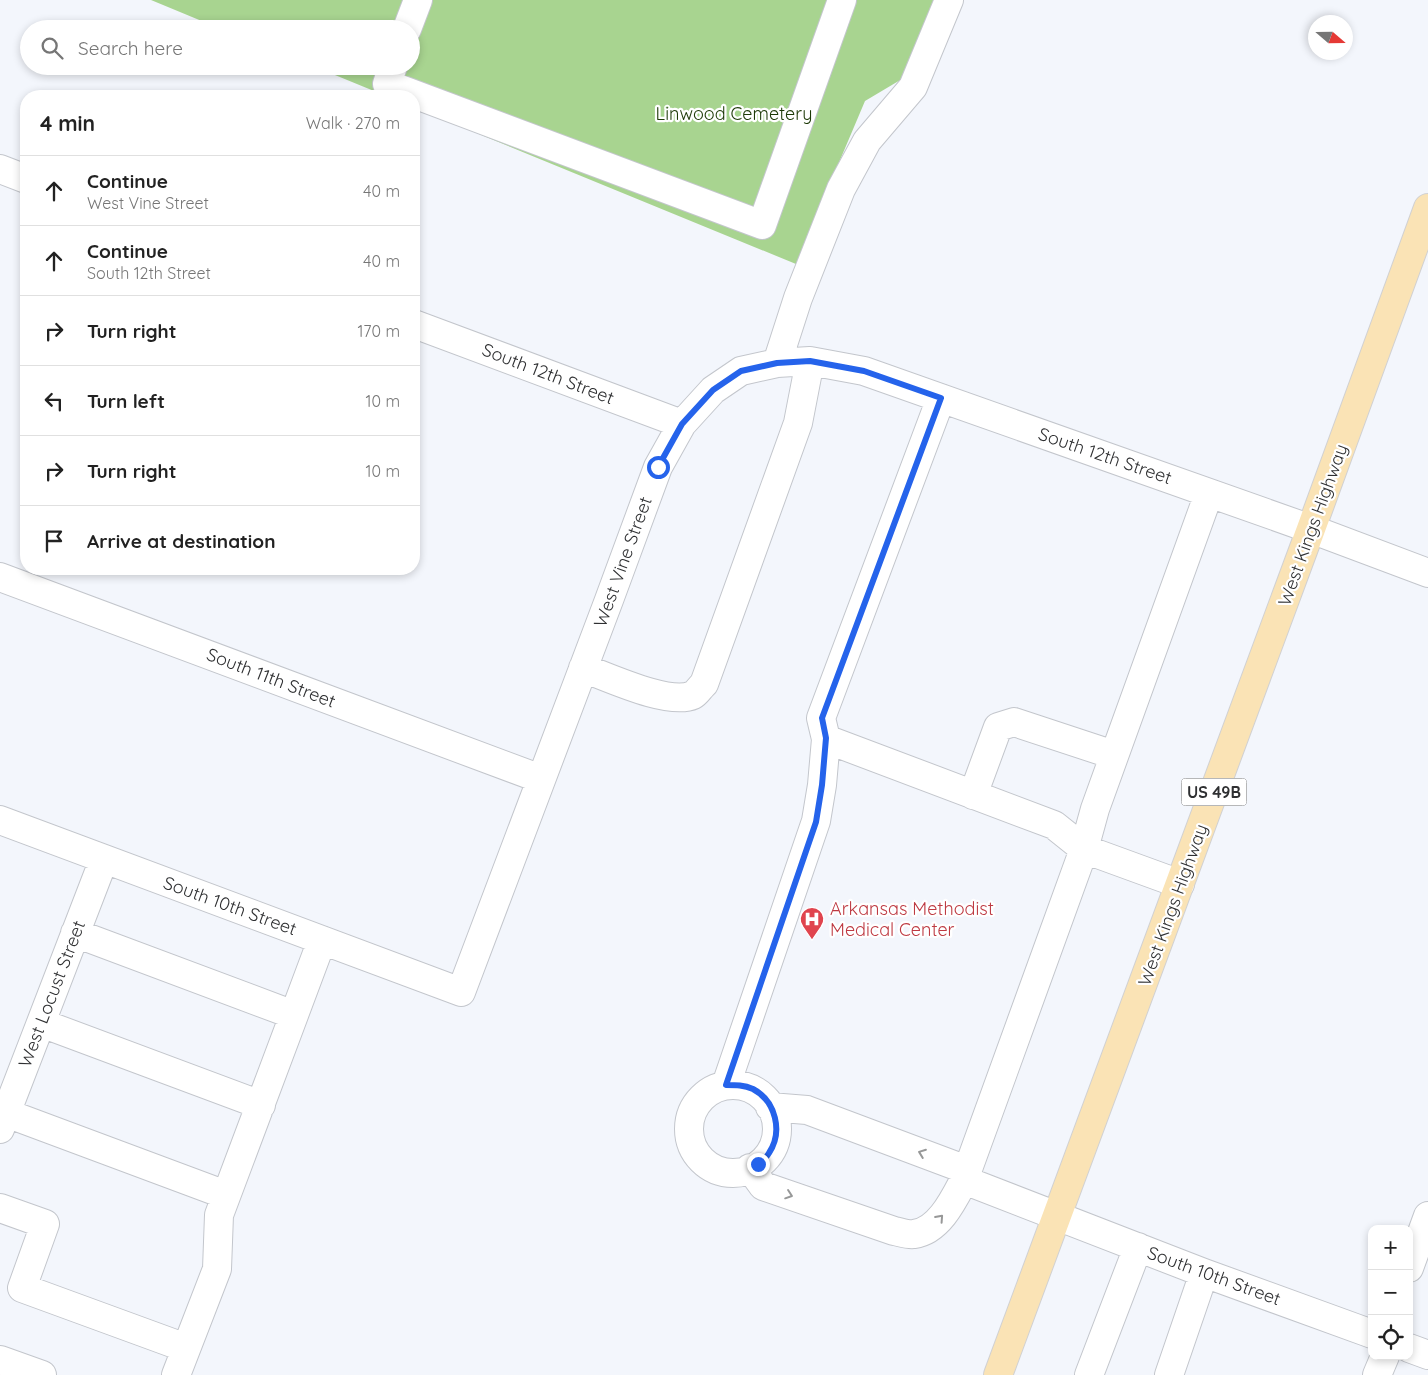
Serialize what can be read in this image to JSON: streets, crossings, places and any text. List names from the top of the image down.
{
  "streets": {
    "main road": ["West Kings Highway", "US 49B"],
    "street": [
      "South 12th Street",
      "West Vine Street",
      "South 11th Street",
      "South 10th Street",
      "West Locust Street"
    ]
  },
  "crossings": [
    ["South 12th Street", "West Kings Highway"],
    ["South 12th Street", "West Vine Street"],
    ["West Kings Highway", "South 10th Street"],
    ["West Vine Street", "South 11th Street"],
    ["West Vine Street", "South 10th Street"],
    ["South 10th Street", "West Locust Street"]
  ],
  "parks": ["Linwood Cemetery"],
  "places": {
    "hospital": ["Arkansas Methodist Medical Center"]
  },
  "north": "right",
  "page": {
    "search": "Search here",
    "heading": ["4 min", "Walk · 270 m"],
    "list": [
      ["Continue", "West Vine Street", "40 m"],
      ["Continue", "South 12th Street", "40 m"],
      ["Turn right", "170 m"],
      ["Turn left", "10 m"],
      ["Turn right", "10 m"],
      "Arrive at destination"
    ],
    "map_buttons": ["+", "−"]
  }
}
